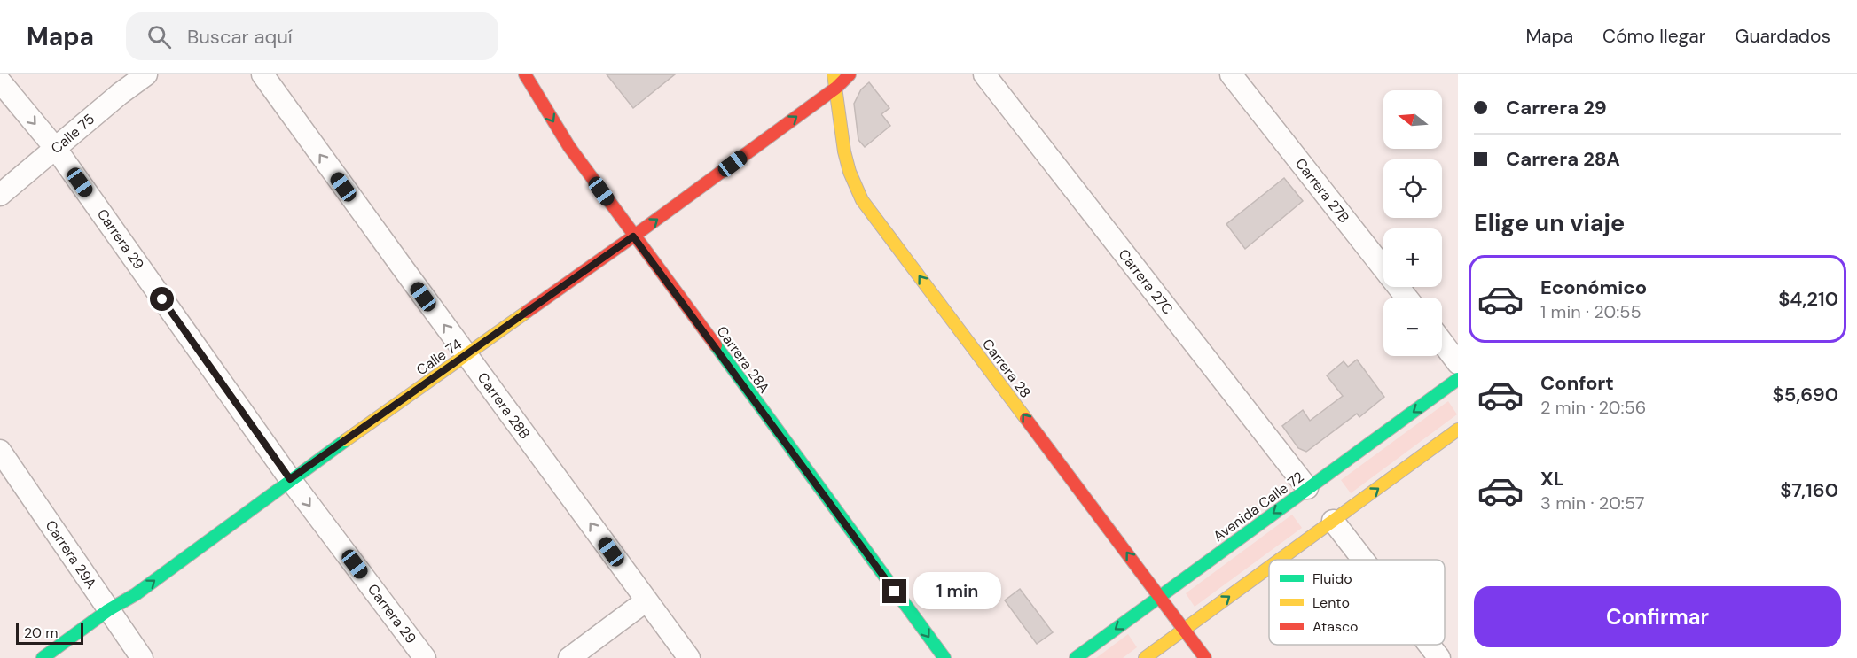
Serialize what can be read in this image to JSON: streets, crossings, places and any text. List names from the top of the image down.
{
  "streets": {
    "street": [
      "Calle 75",
      "Carrera 27B",
      "Carrera 29",
      "Carrera 27C",
      "Calle 74",
      "Carrera 28A",
      "Carrera 28",
      "Carrera 28B",
      "Avenida Calle 72",
      "Carrera 29A"
    ]
  },
  "crossings": [
    ["Calle 75", "Carrera 29"],
    ["Carrera 29", "Calle 74"],
    ["Carrera 27C", "Avenida Calle 72"],
    ["Calle 74", "Carrera 28A"],
    ["Calle 74", "Carrera 28"],
    ["Calle 74", "Carrera 28B"],
    ["Calle 74", "Carrera 29A"],
    ["Carrera 28", "Avenida Calle 72"]
  ],
  "one_way": [
    "Carrera 29",
    "Calle 74",
    "Carrera 28A",
    "Carrera 28",
    "Carrera 28B"
  ],
  "legend": ["Fluido", "Lento", "Atasco"],
  "scale_bar": "20 m",
  "north": "left",
  "page": {
    "header": "Mapa",
    "search": "Buscar aquí",
    "nav": ["Mapa", "Cómo llegar", "Guardados"],
    "banner": ["Carrera 29", "Carrera 28A"],
    "map_buttons": ["+", "−"],
    "heading": "Elige un viaje",
    "list": [
      {
        "name": "Económico",
        "note": "1 min · 20:55",
        "value": "$4,210"
      },
      {
        "name": "Confort",
        "note": "2 min · 20:56",
        "value": "$5,690"
      },
      {
        "name": "XL",
        "note": "3 min · 20:57",
        "value": "$7,160"
      }
    ],
    "bubble": "1 min",
    "buttons": "Confirmar",
    "scale": "20 m"
  }
}
